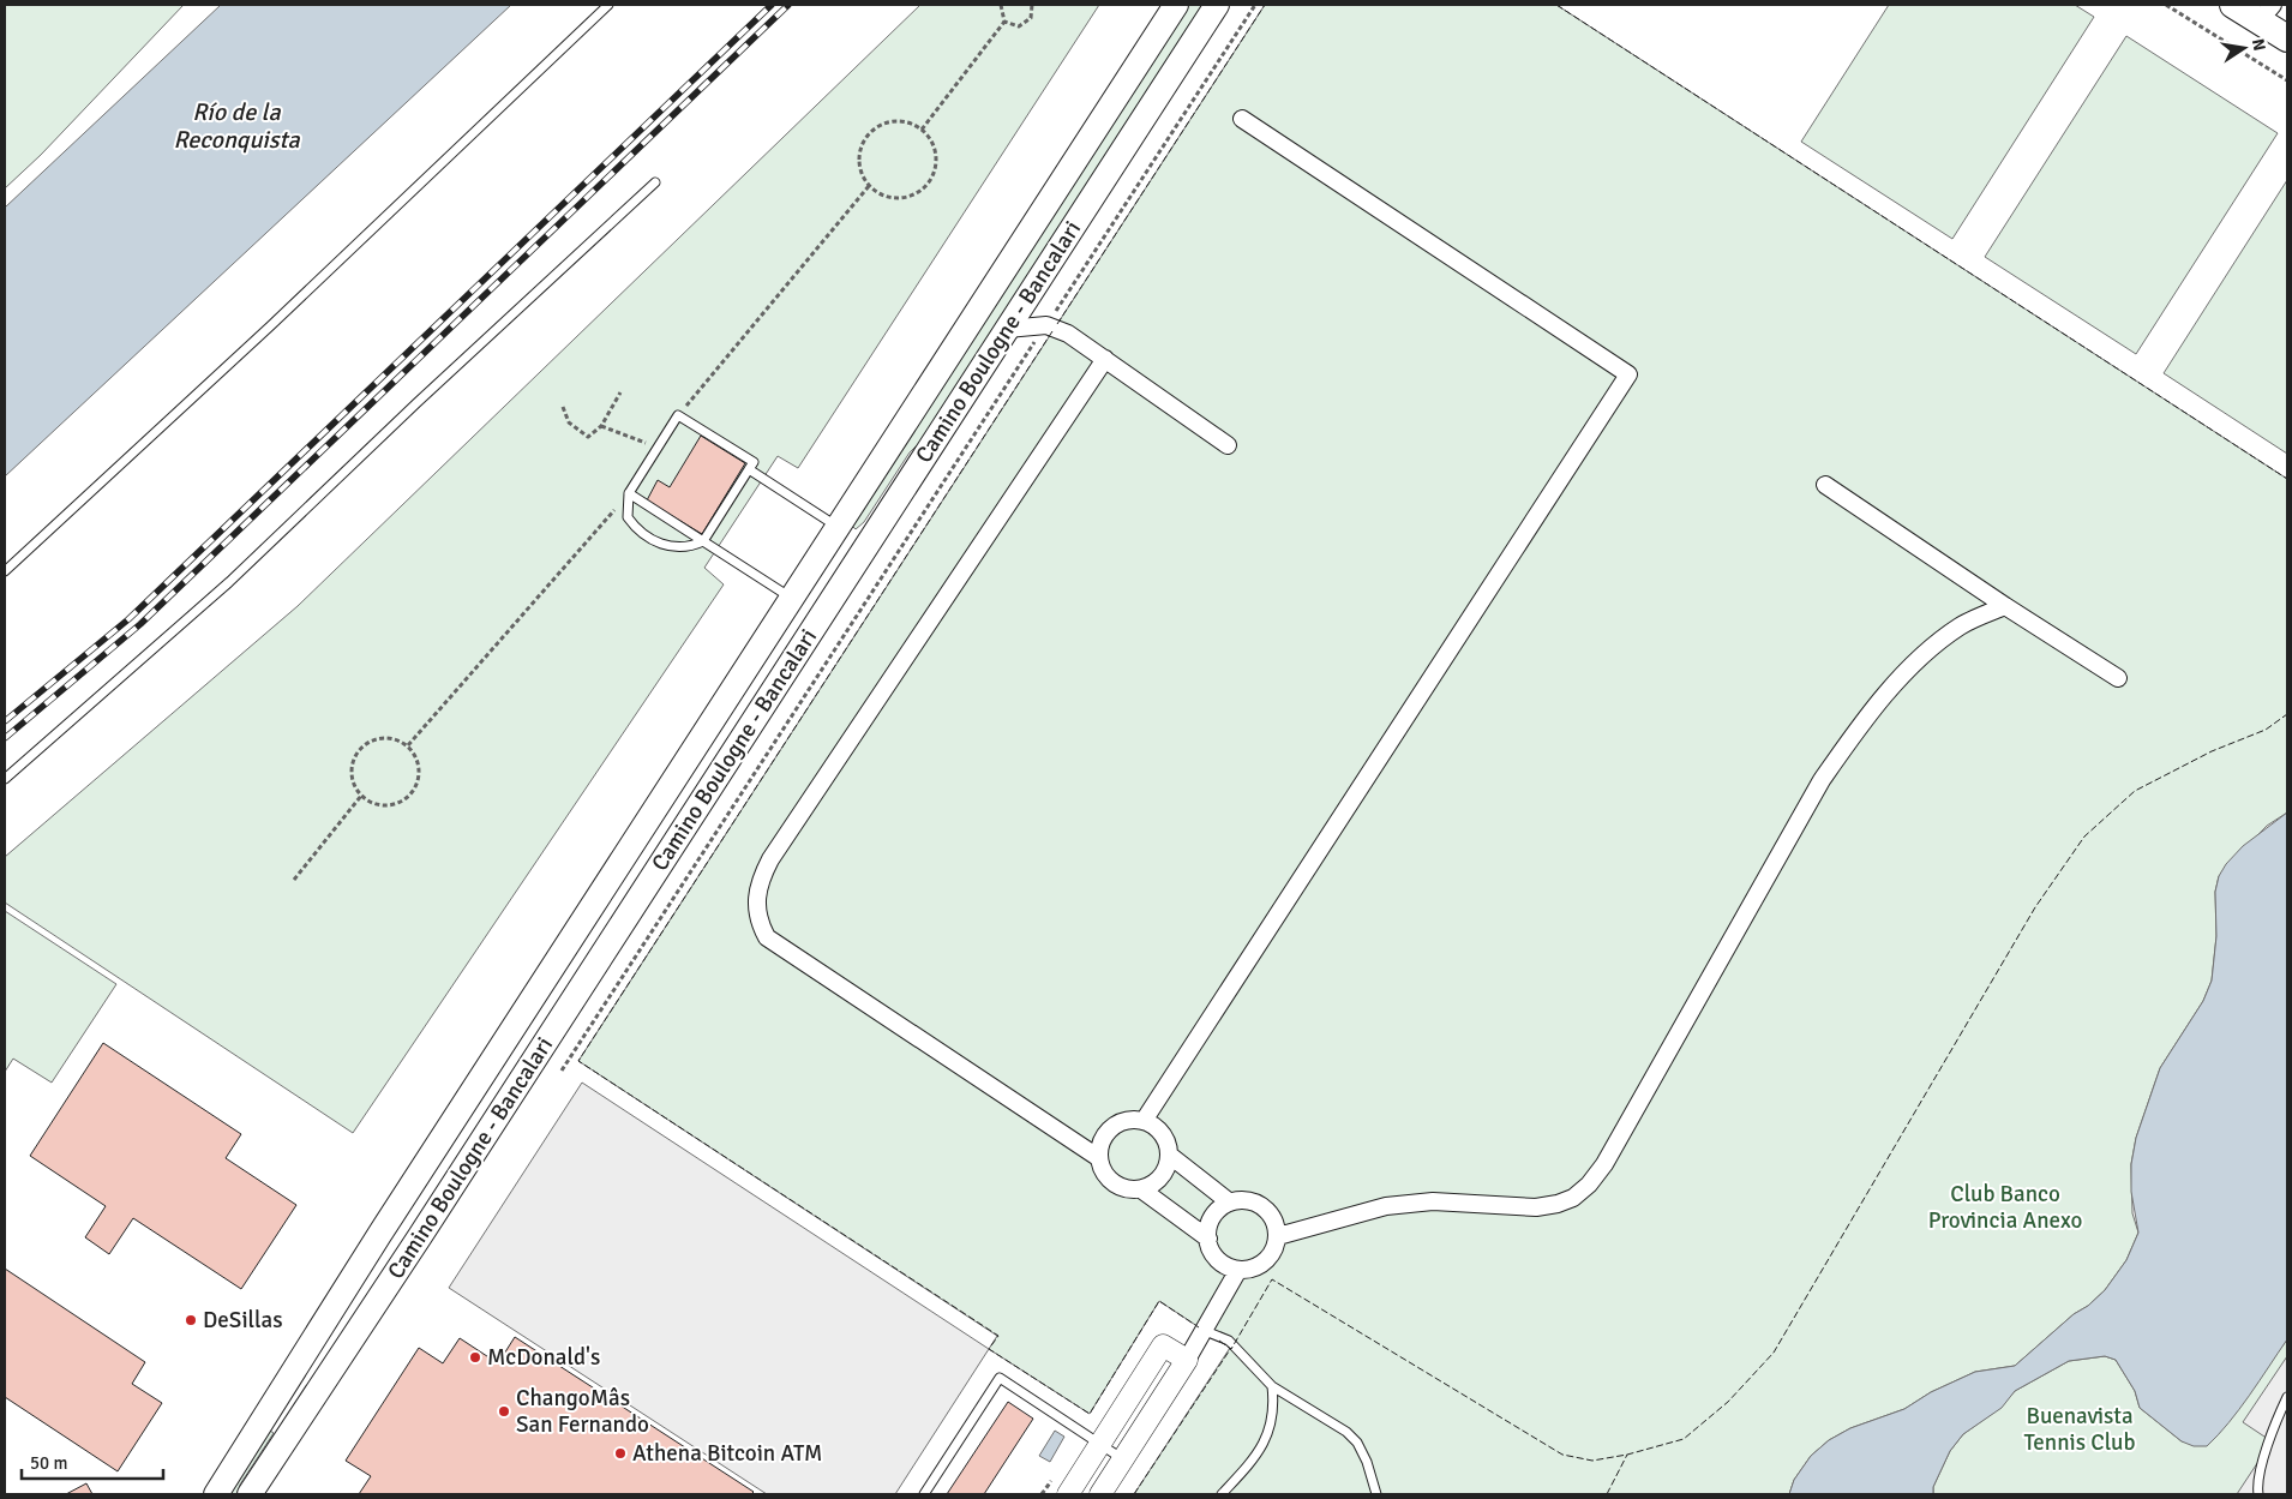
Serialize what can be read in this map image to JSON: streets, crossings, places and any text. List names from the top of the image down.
{
  "streets": {
    "main road": ["Camino Boulogne - Bancalari"]
  },
  "water": ["Río de la Reconquista"],
  "parks": ["Club Banco Provincia Anexo", "Buenavista Tennis Club"],
  "places": [
    "DeSillas",
    "McDonald's",
    "ChangoMâs San Fernando",
    "Athena Bitcoin ATM"
  ],
  "scale_bar": "50 m",
  "north": "right"
}
